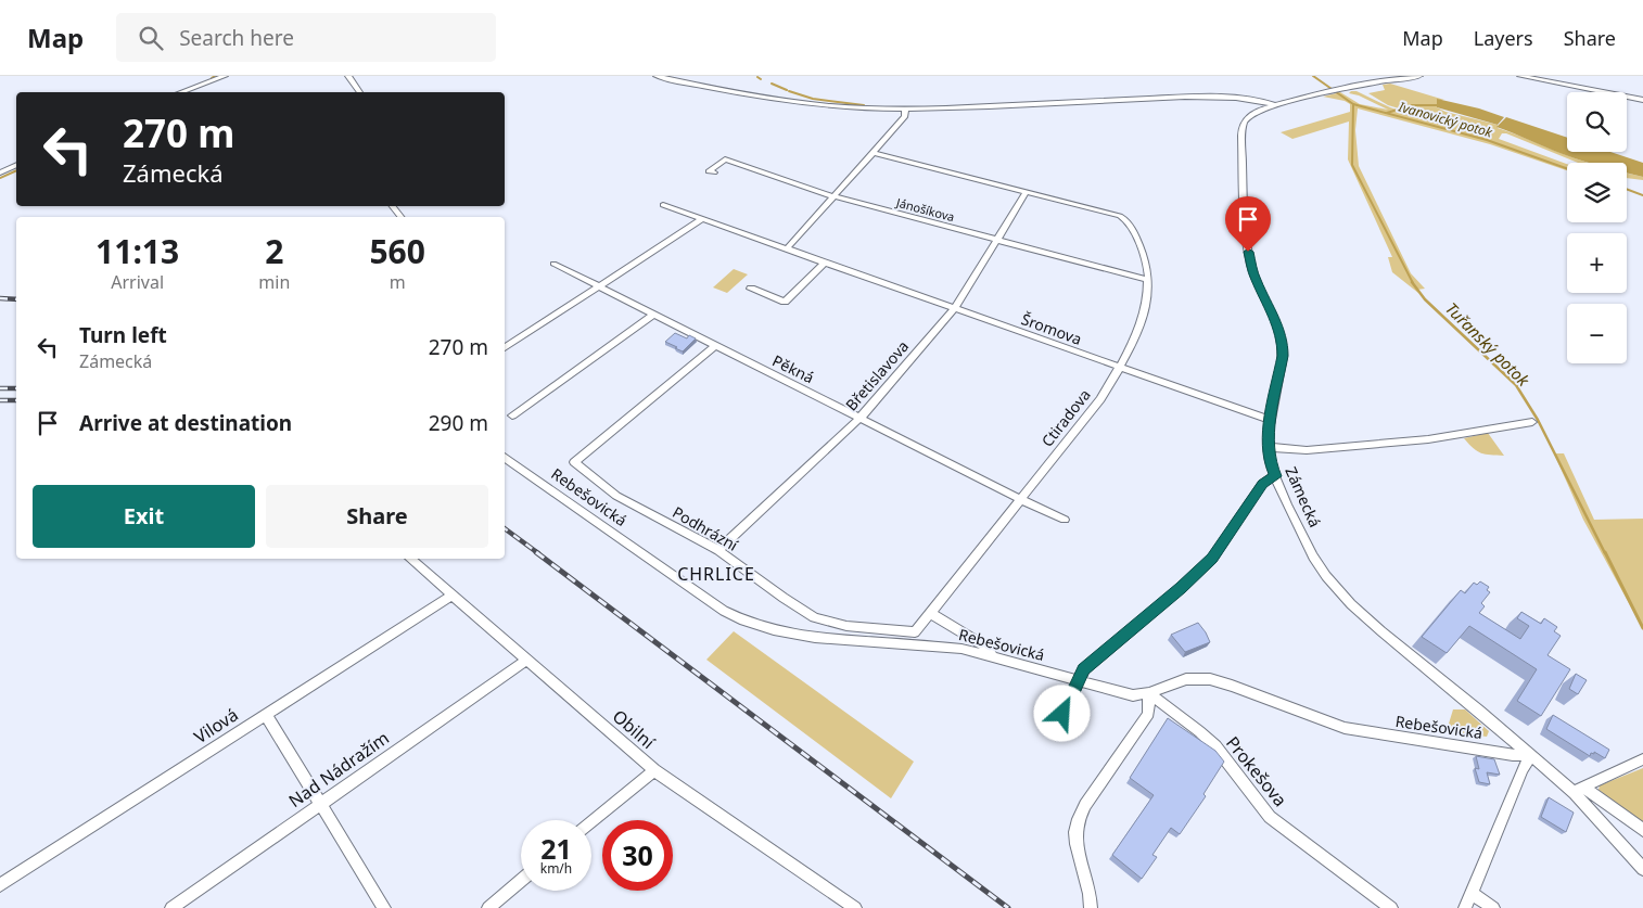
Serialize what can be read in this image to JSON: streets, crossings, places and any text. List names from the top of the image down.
{
  "streets": {
    "street": [
      "Jánošíkova",
      "Šromova",
      "Pěkná",
      "Břetislavova",
      "Ctiradova",
      "Rebešovická",
      "Zámecká",
      "Podhrázní",
      "Vilová",
      "Obilní",
      "Nad Nádražím",
      "Prokešova"
    ]
  },
  "crossings": [
    ["Jánošíkova", "Břetislavova"],
    ["Jánošíkova", "Ctiradova"],
    ["Šromova", "Břetislavova"],
    ["Šromova", "Ctiradova"],
    ["Šromova", "Zámecká"],
    ["Pěkná", "Břetislavova"],
    ["Pěkná", "Ctiradova"],
    ["Pěkná", "Podhrázní"],
    ["Břetislavova", "Ctiradova"],
    ["Břetislavova", "Podhrázní"],
    ["Ctiradova", "Podhrázní"],
    ["Rebešovická", "Zámecká"],
    ["Rebešovická", "Prokešova"],
    ["Vilová", "Obilní"],
    ["Obilní", "Nad Nádražím"]
  ],
  "districts": ["CHRLICE"],
  "water": ["Ivanovický potok", "Tuřanský potok"],
  "page": {
    "header": "Map",
    "search": "Search here",
    "nav": ["Map", "Layers", "Share"],
    "map_buttons": ["+", "−"],
    "turn": ["270 m", "Zámecká"],
    "eta": [
      "11:13",
      "Arrival",
      "2",
      "min",
      "560",
      "m"
    ],
    "list": [
      {
        "name": "Turn left",
        "note": "Zámecká",
        "value": "270 m"
      },
      {
        "name": "Arrive at destination",
        "value": "290 m"
      }
    ],
    "buttons": ["Exit", "Share"],
    "speed": "21 km/h",
    "limit": "30"
  }
}
